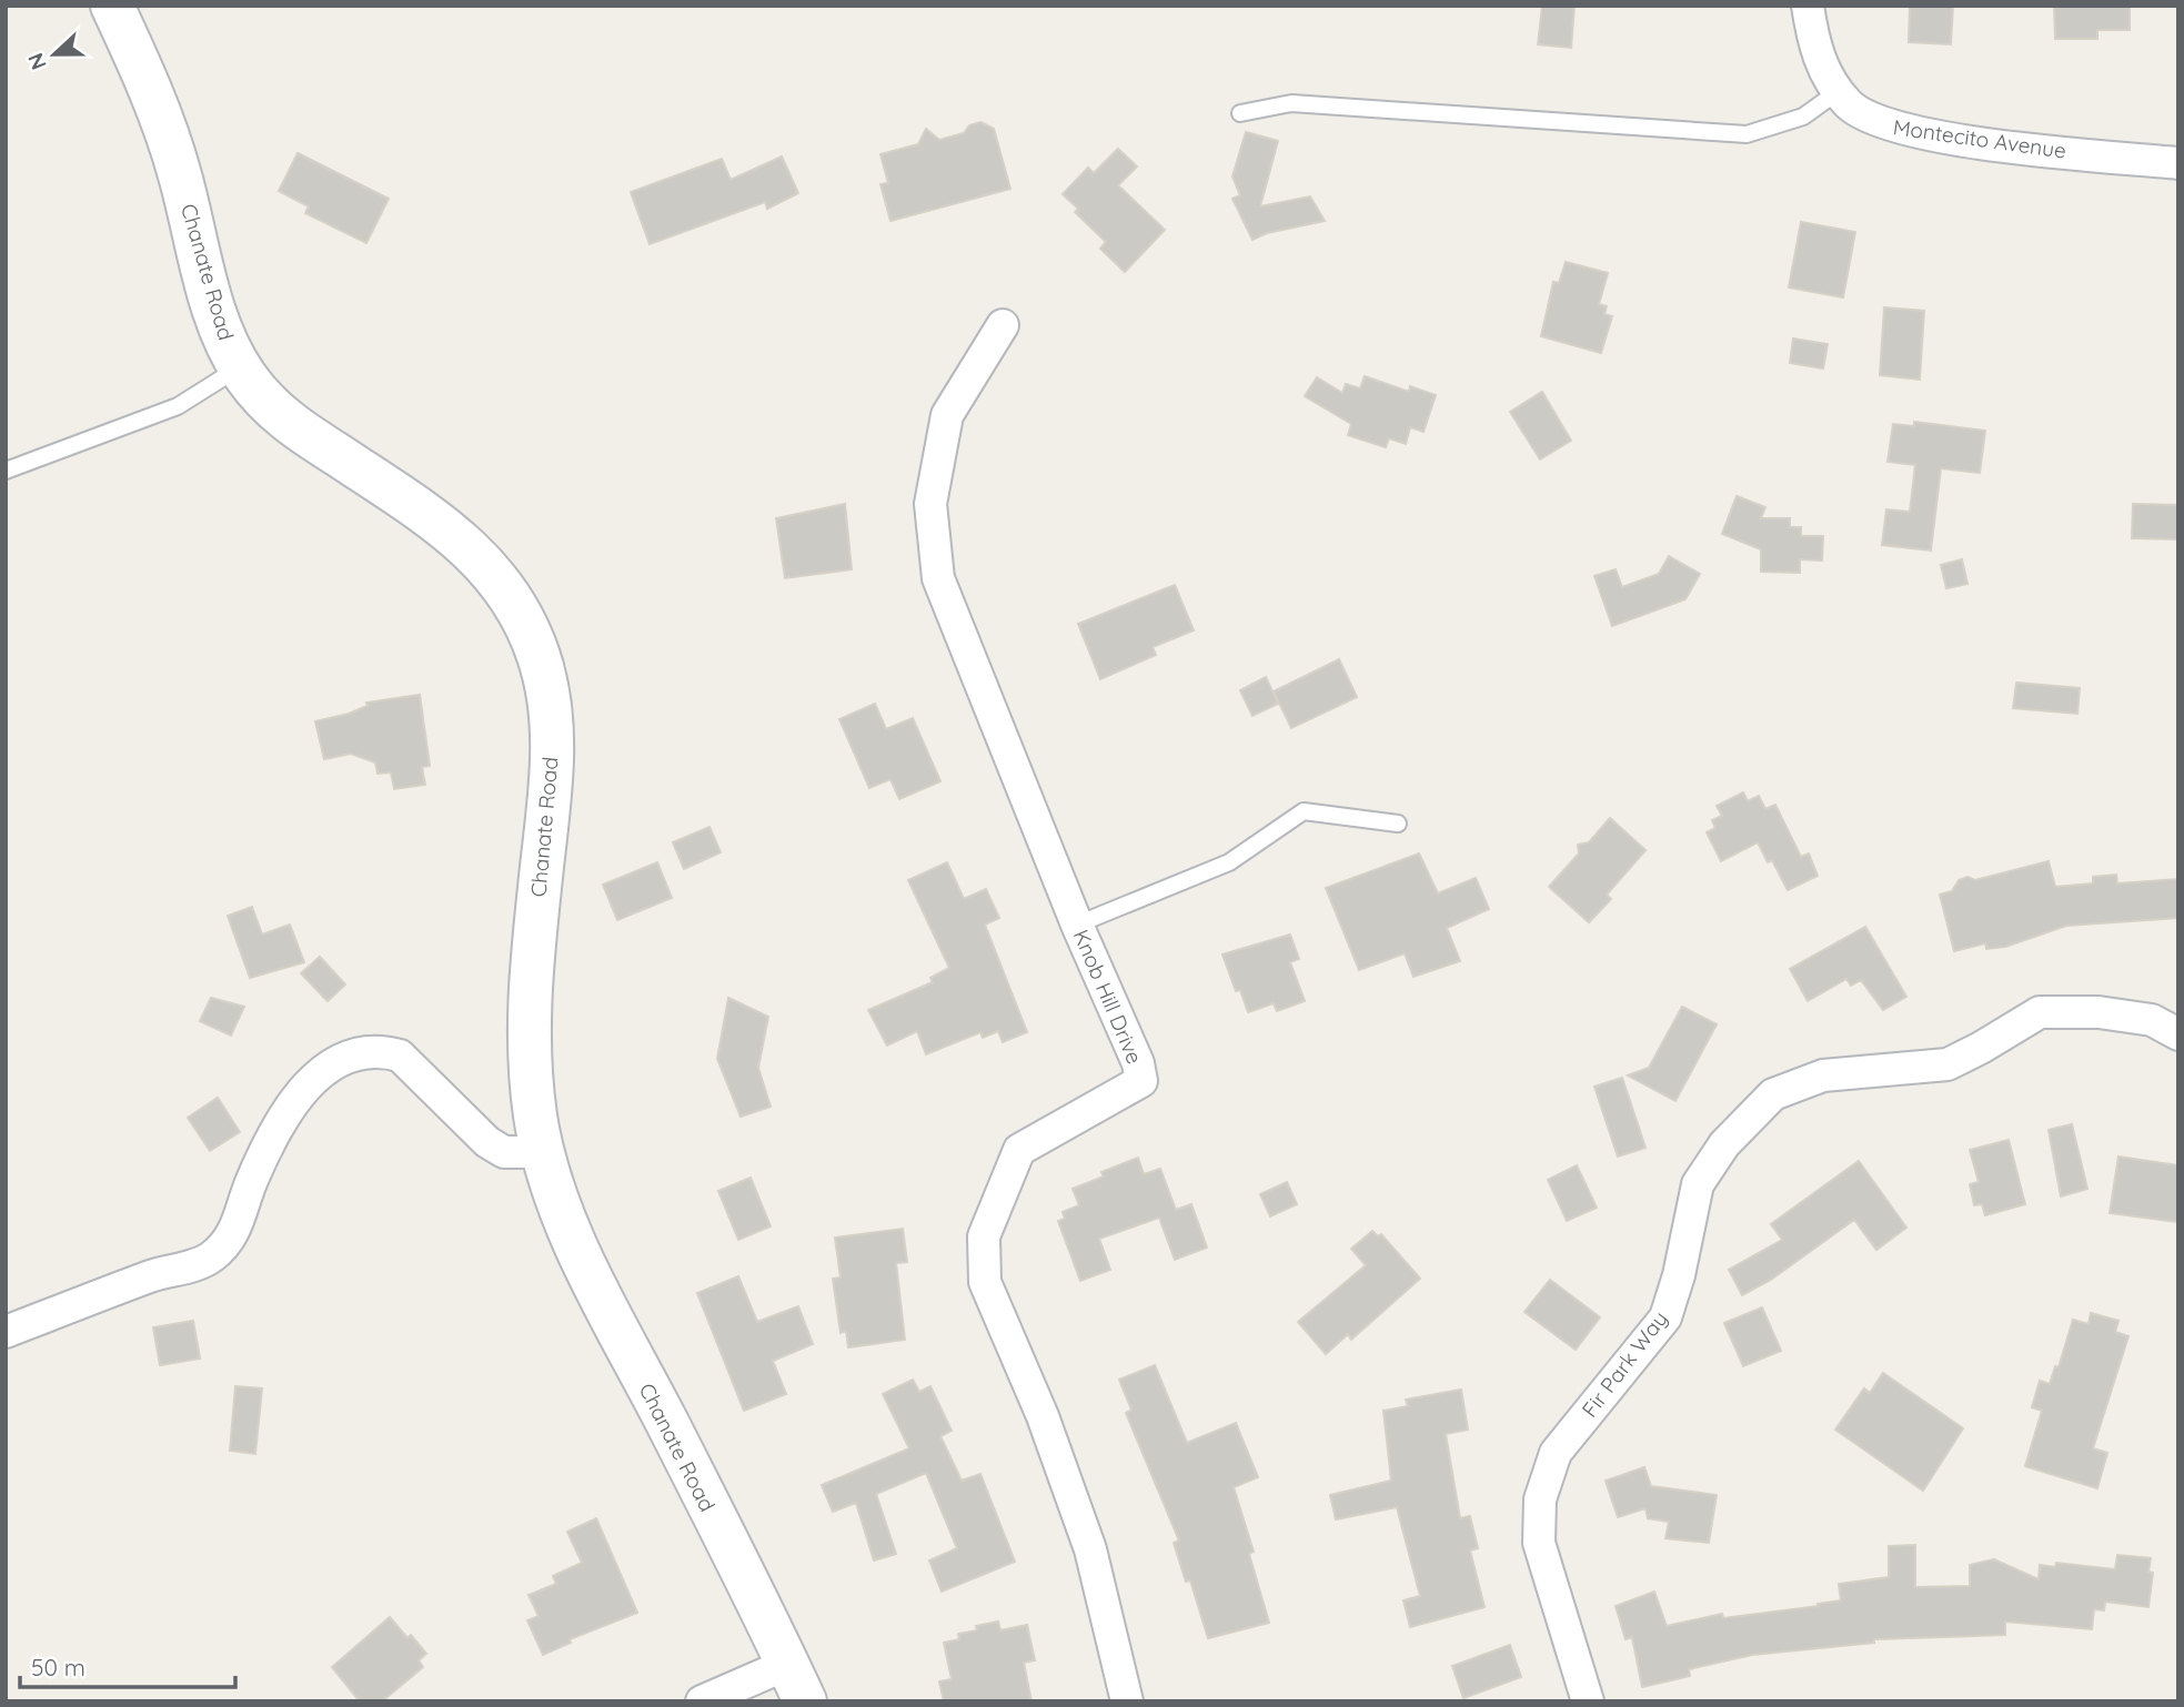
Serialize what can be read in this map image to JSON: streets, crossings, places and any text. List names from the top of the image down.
{
  "streets": {
    "street": [
      "Montecito Avenue",
      "Chanate Road",
      "Knob Hill Drive",
      "Fir Park Way"
    ]
  },
  "scale_bar": "50 m",
  "north": "left"
}
